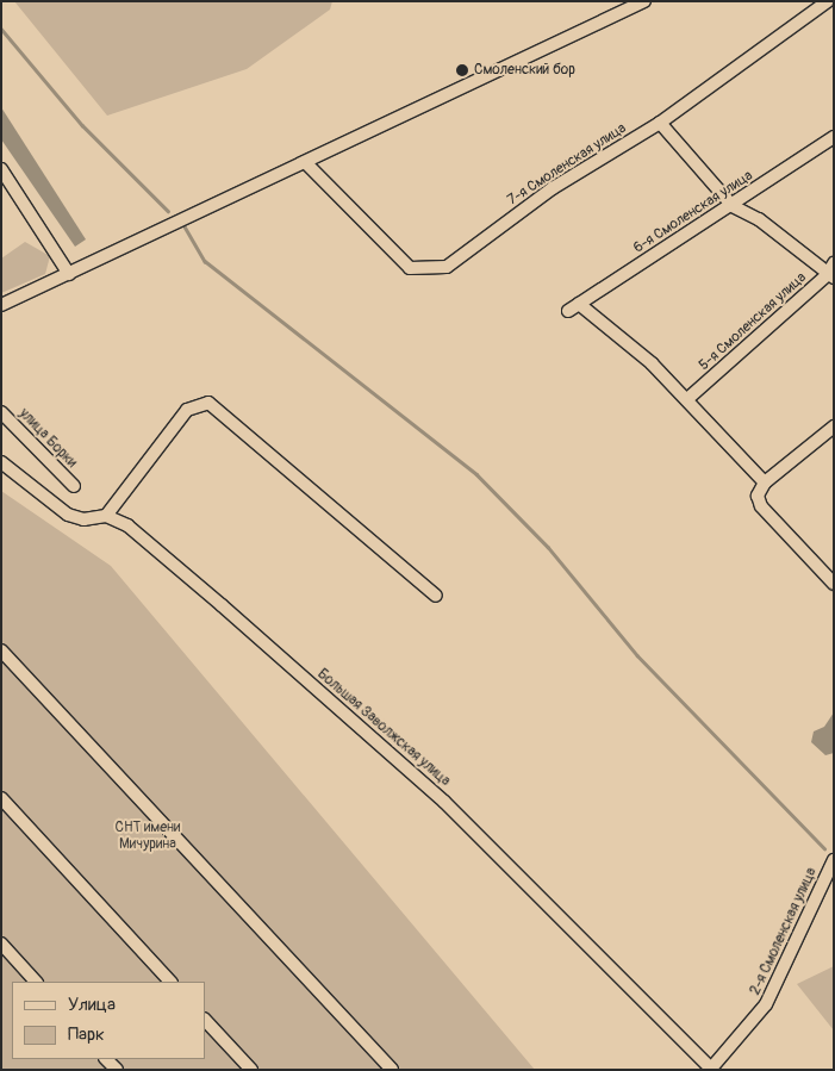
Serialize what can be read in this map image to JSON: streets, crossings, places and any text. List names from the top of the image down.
{
  "streets": {
    "street": [
      "7-я Смоленская улица",
      "6-я Смоленская улица",
      "5-я Смоленская улица",
      "улица Борки",
      "Большая Заволжская улица",
      "2-я Смоленская улица"
    ]
  },
  "crossings": [
    ["6-я Смоленская улица", "5-я Смоленская улица"],
    ["Большая Заволжская улица", "2-я Смоленская улица"]
  ],
  "parks": ["СНТ имени Мичурина"],
  "places": ["Смоленский бор"],
  "legend": ["Улица", "Парк"]
}
